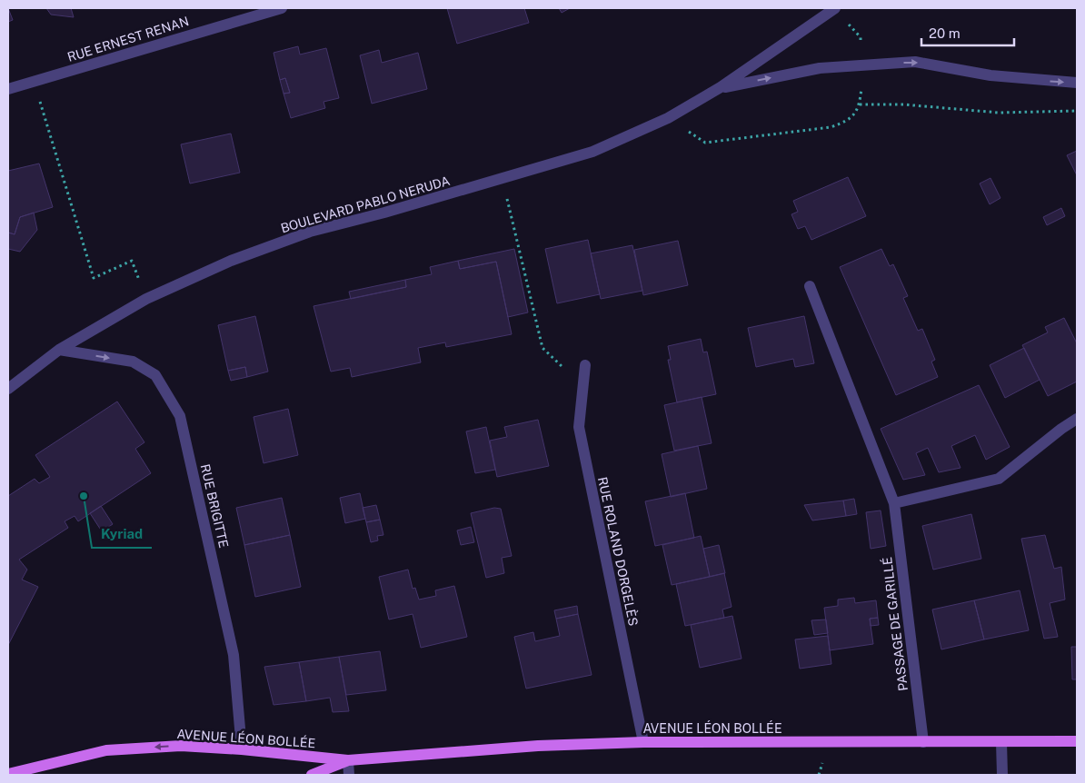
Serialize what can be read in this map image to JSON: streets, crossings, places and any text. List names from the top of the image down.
{
  "streets": {
    "main road": ["AVENUE LÉON BOLLÉE"],
    "street": [
      "RUE ERNEST RENAN",
      "BOULEVARD PABLO NERUDA",
      "RUE BRIGITTE",
      "RUE ROLAND DORGELÈS",
      "PASSAGE DE GARILLÉ"
    ]
  },
  "crossings": [
    ["BOULEVARD PABLO NERUDA", "RUE BRIGITTE"],
    ["RUE BRIGITTE", "AVENUE LÉON BOLLÉE"],
    ["RUE ROLAND DORGELÈS", "AVENUE LÉON BOLLÉE"],
    ["PASSAGE DE GARILLÉ", "AVENUE LÉON BOLLÉE"]
  ],
  "one_way": ["RUE BRIGITTE"],
  "places": ["Kyriad"],
  "scale_bar": "20 m"
}
